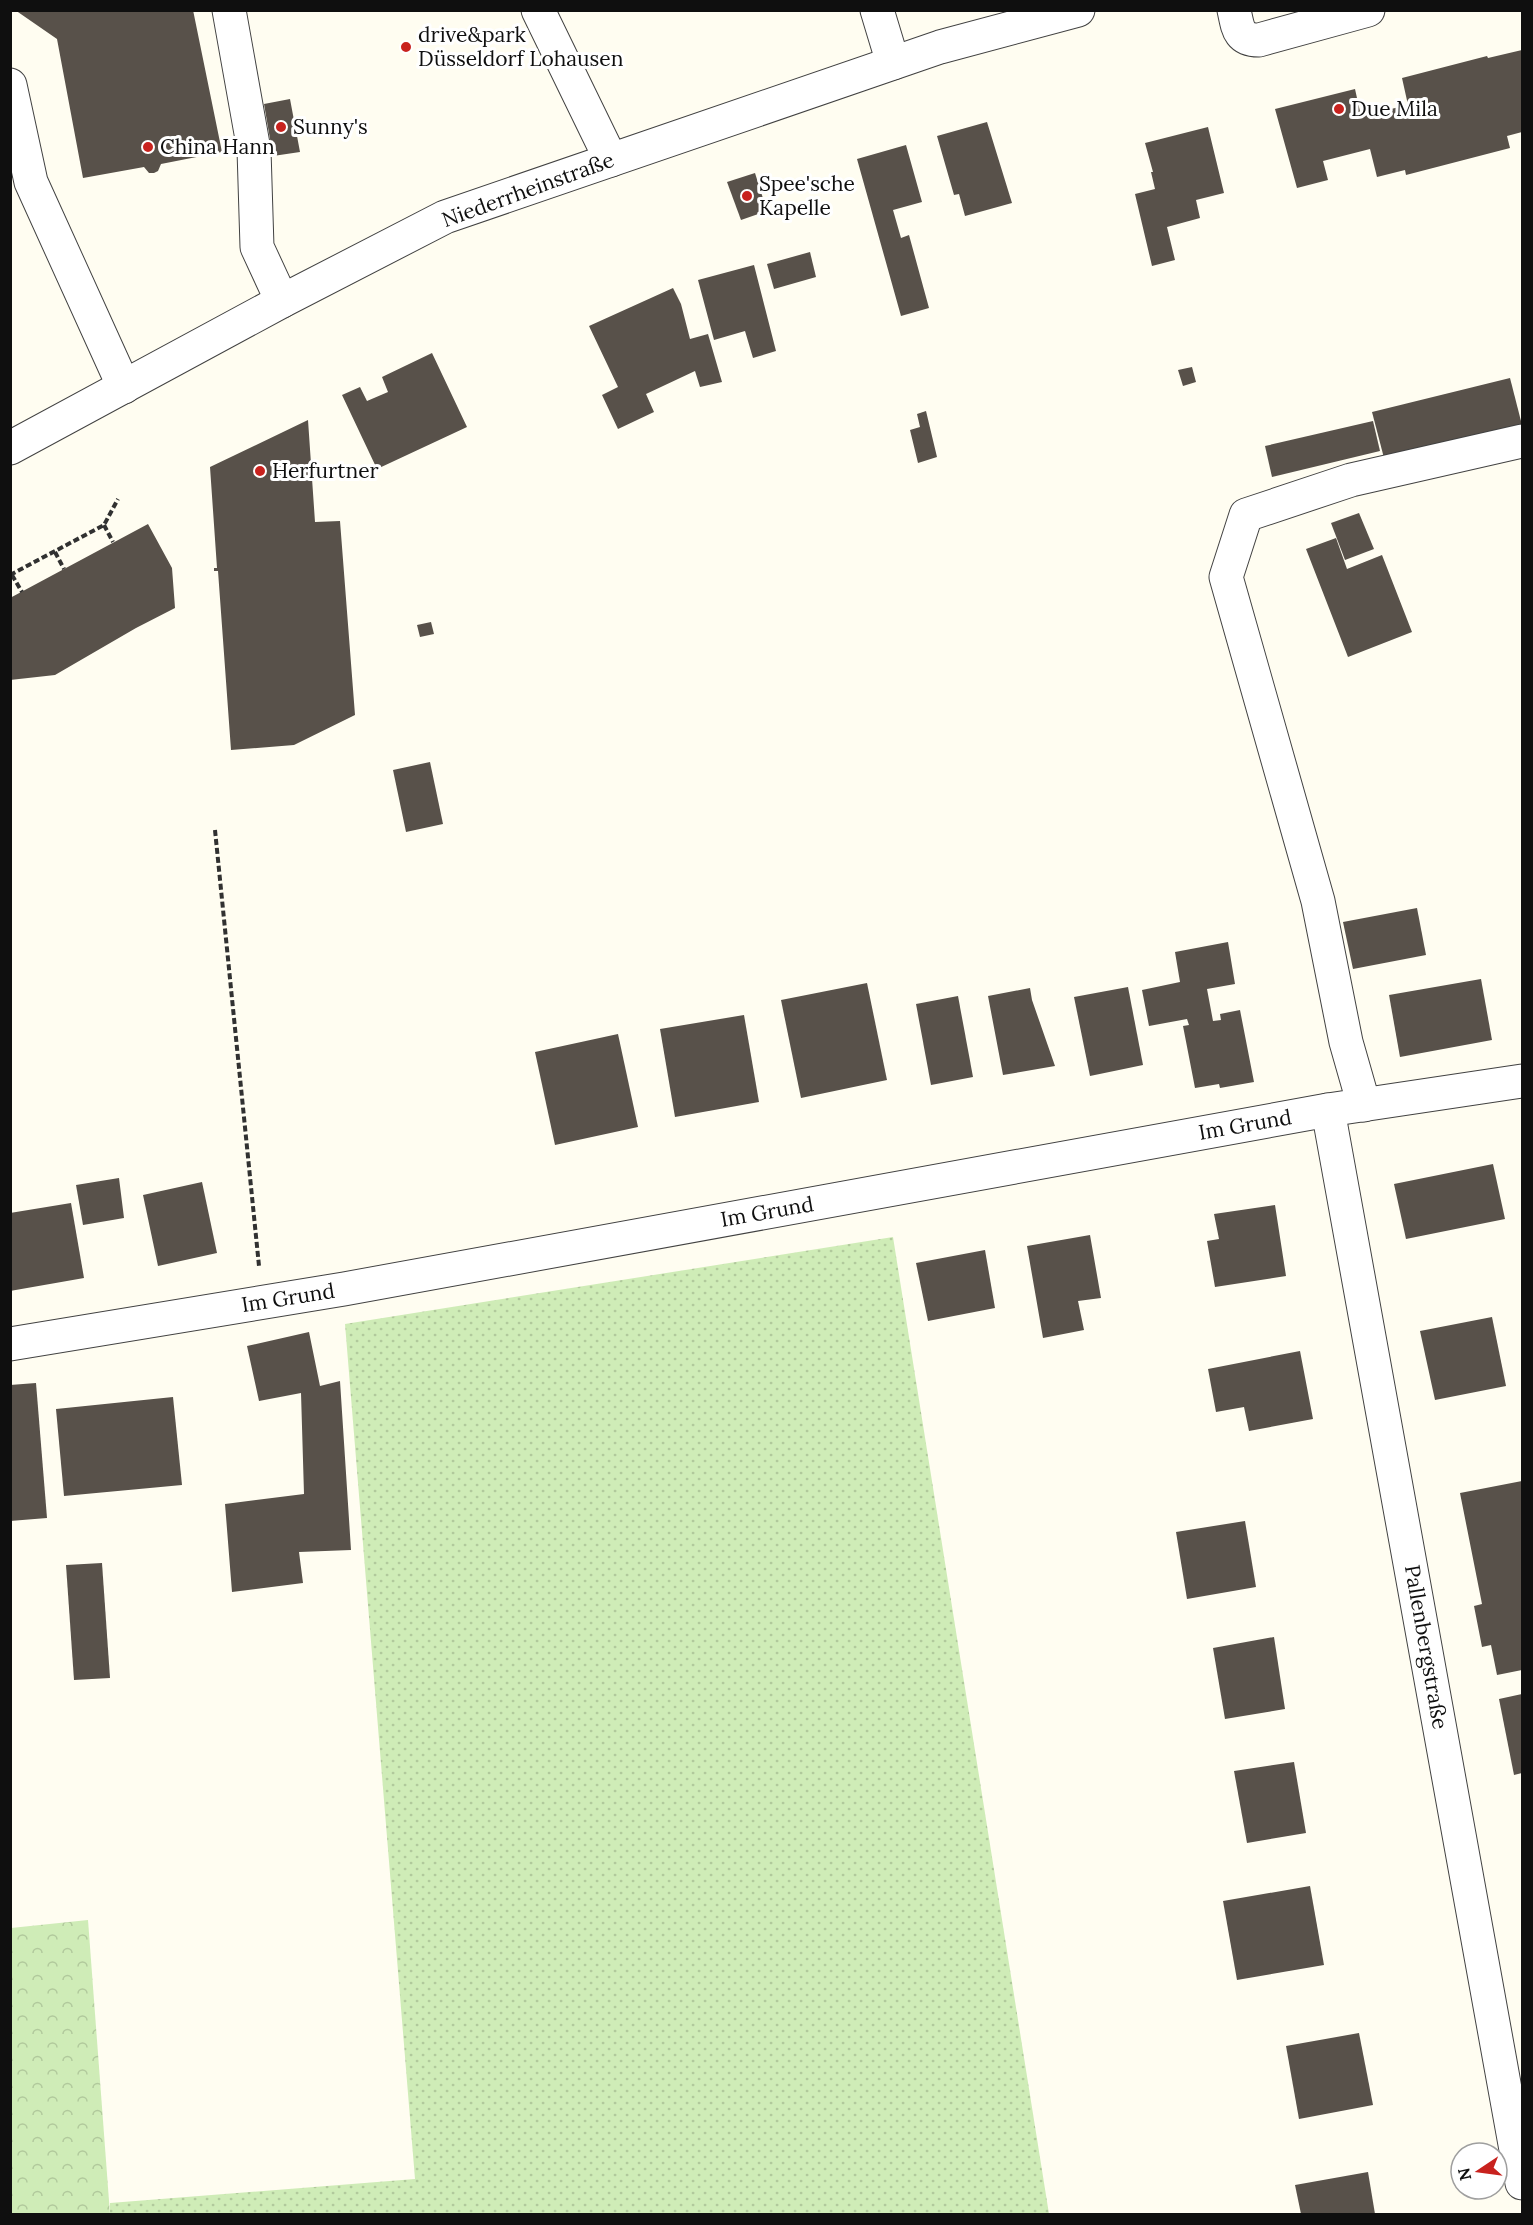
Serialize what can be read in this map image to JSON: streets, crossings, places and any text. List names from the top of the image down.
{
  "streets": {
    "street": ["Niederrheinstraße", "Im Grund", "Pallenbergstraße"]
  },
  "crossings": [
    ["Im Grund", "Pallenbergstraße"]
  ],
  "places": [
    "drive&park Düsseldorf Lohausen",
    "Due Mila",
    "Sunny's",
    "China Hann",
    "Spee'sche Kapelle",
    "Herfurtner"
  ],
  "north": "left"
}
